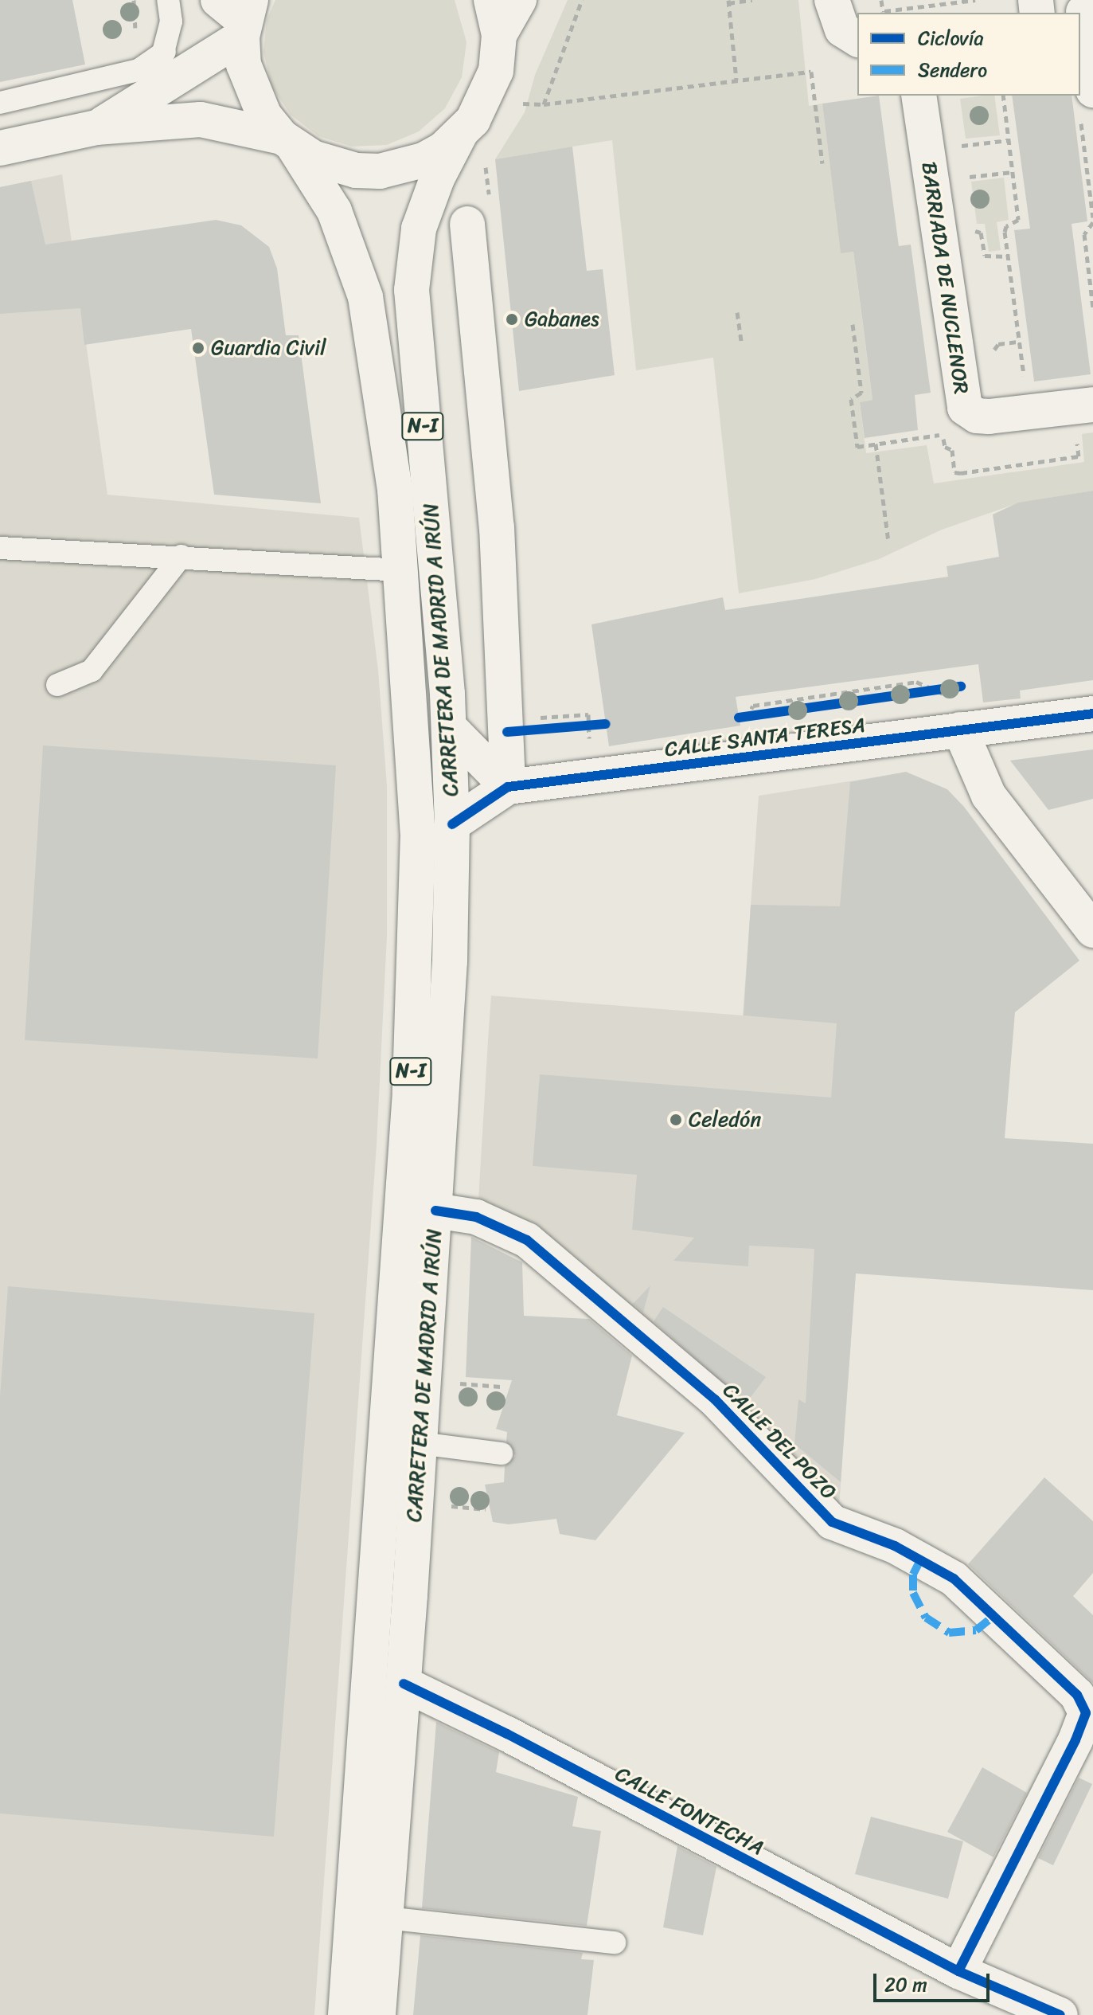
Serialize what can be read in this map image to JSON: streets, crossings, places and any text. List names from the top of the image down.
{
  "streets": {
    "main road": [
      "BARRIADA DE NUCLENOR",
      "N-I",
      "CARRETERA DE MADRID A IRÚN",
      "CALLE SANTA TERESA",
      "CALLE DEL POZO",
      "CALLE FONTECHA"
    ]
  },
  "crossings": [
    ["N-I", "CARRETERA DE MADRID A IRÚN"],
    ["CARRETERA DE MADRID A IRÚN", "CALLE SANTA TERESA"],
    ["CARRETERA DE MADRID A IRÚN", "CALLE DEL POZO"],
    ["CARRETERA DE MADRID A IRÚN", "CALLE FONTECHA"],
    ["CALLE DEL POZO", "CALLE FONTECHA"]
  ],
  "places": ["Gabanes", "Guardia Civil", "Celedón"],
  "legend": ["Ciclovía", "Sendero"],
  "scale_bar": "20 m"
}
